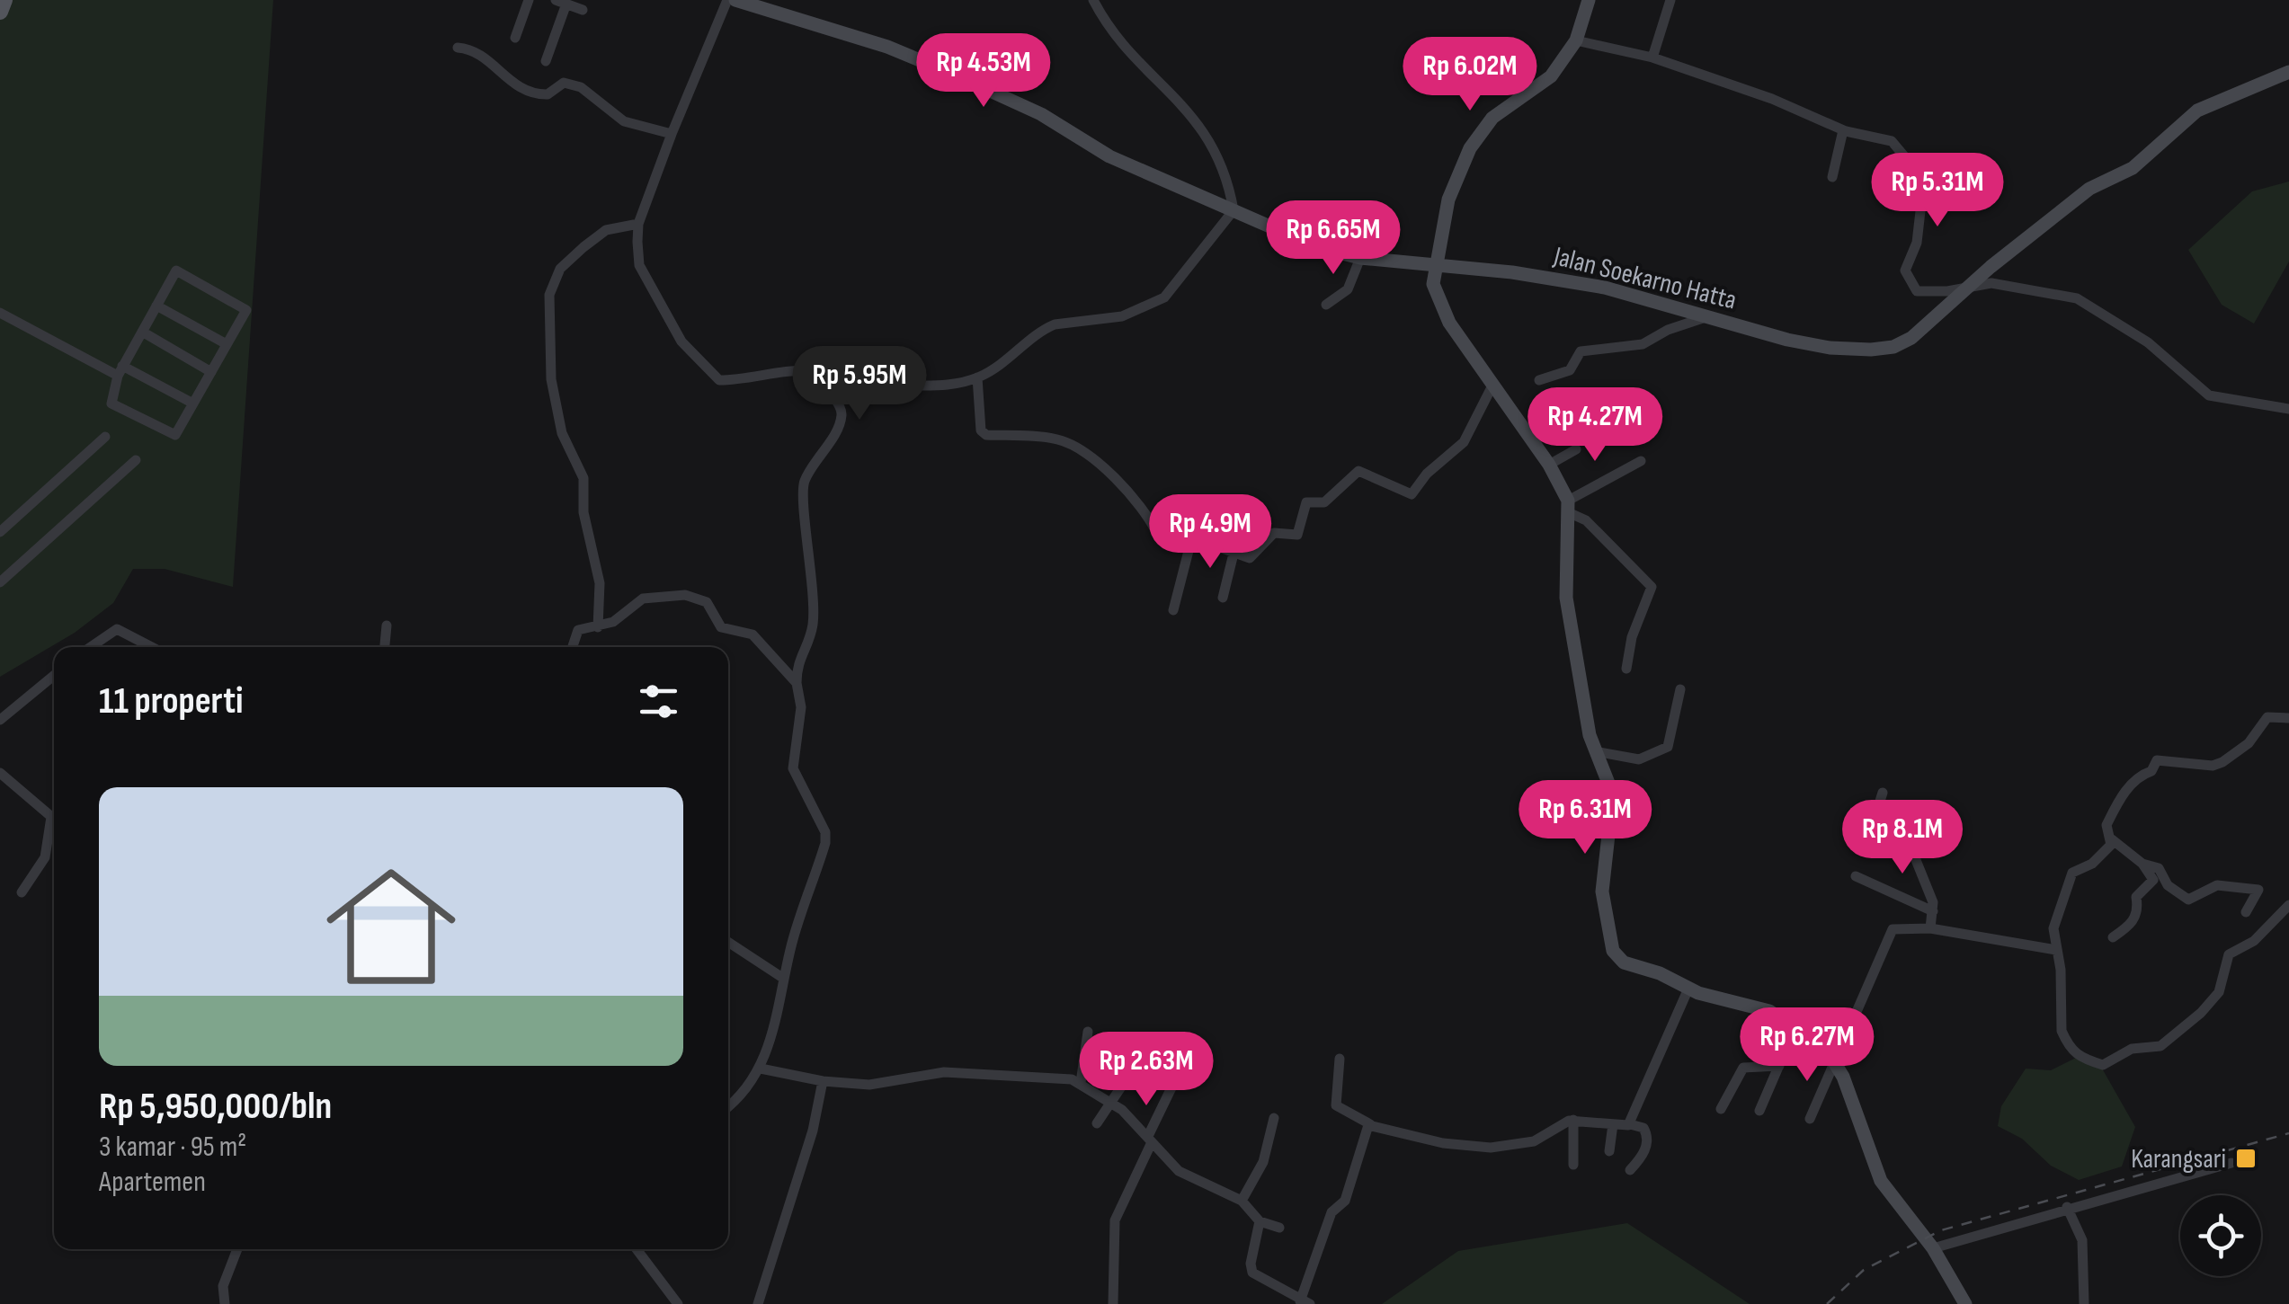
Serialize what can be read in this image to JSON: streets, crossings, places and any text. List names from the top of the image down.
{
  "streets": {
    "street": ["Jalan Soekarno Hatta"]
  },
  "places": {
    "transit": ["Karangsari"]
  },
  "page": {
    "price": [
      "Rp 4.53M",
      "Rp 6.02M",
      "Rp 5.31M",
      "Rp 6.65M",
      "Rp 5.95M",
      "Rp 4.27M",
      "Rp 4.9M",
      "Rp 6.31M",
      "Rp 8.1M",
      "Rp 6.27M",
      "Rp 2.63M"
    ],
    "heading": "11 properti",
    "list": [
      {
        "name": "Rp 5,950,000/bln",
        "note": "3 kamar · 95 m² · Apartemen"
      }
    ]
  }
}
